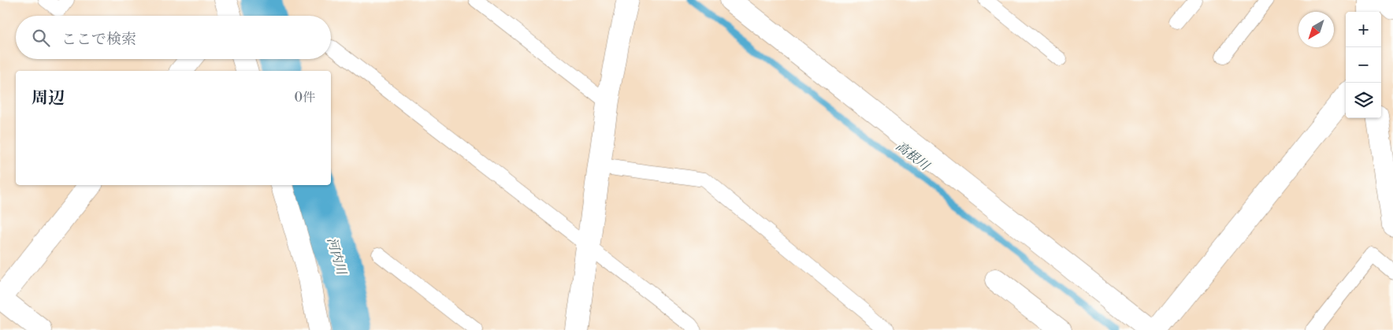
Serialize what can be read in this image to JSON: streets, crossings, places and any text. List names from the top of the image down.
{
  "water": ["高根川", "河内川"],
  "north": "bottom left",
  "page": {
    "map_buttons": ["+", "−"],
    "search": "ここで検索",
    "heading": ["周辺", "0件"]
  }
}
